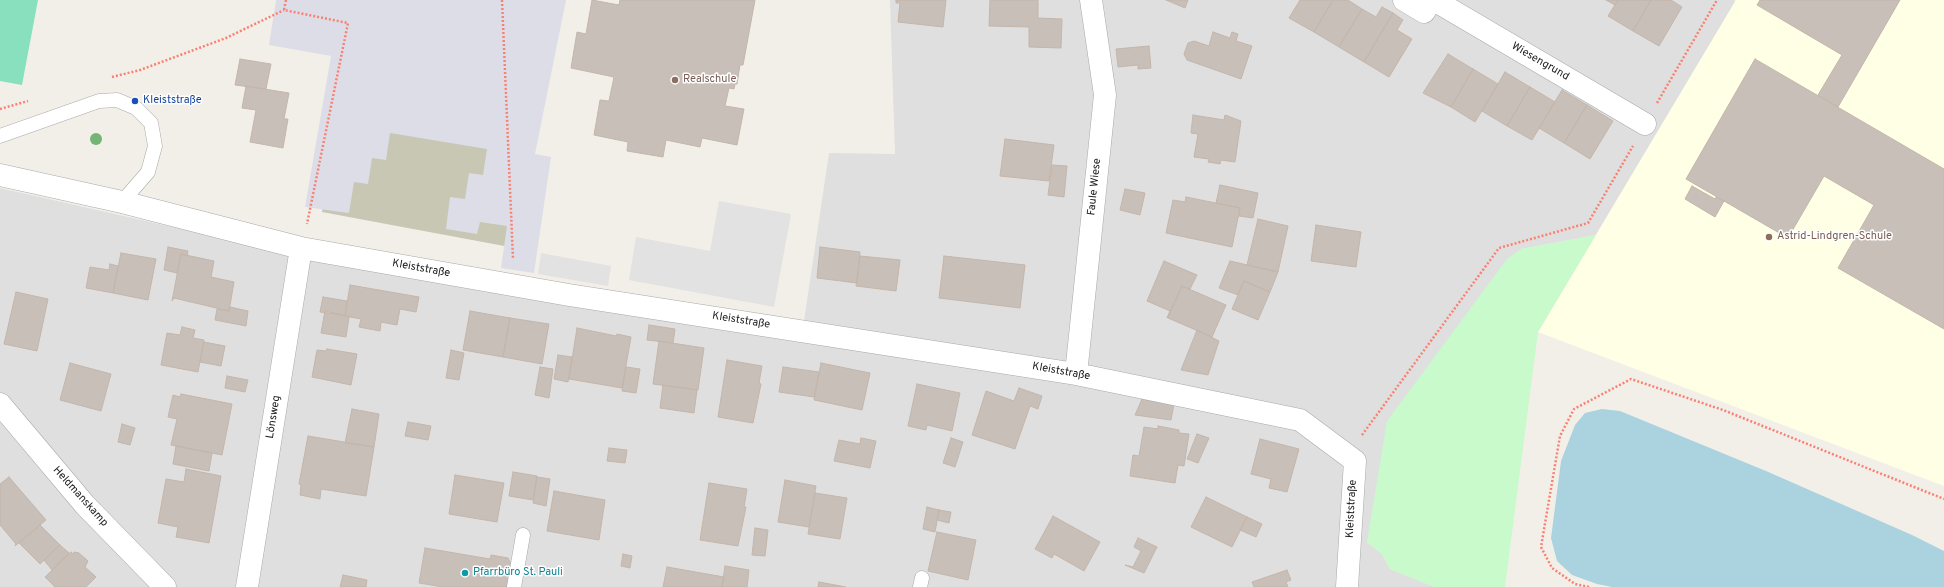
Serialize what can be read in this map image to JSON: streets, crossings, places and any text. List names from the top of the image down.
{
  "streets": {
    "street": [
      "Wiesengrund",
      "Faule Wiese",
      "Kleiststraße",
      "Lönsweg",
      "Heldmanskamp"
    ]
  },
  "crossings": [
    ["Faule Wiese", "Kleiststraße"],
    ["Kleiststraße", "Lönsweg"]
  ],
  "places": [
    "Realschule",
    "Kleiststraße",
    "Astrid-Lindgren-Schule",
    "Pfarrbüro St. Pauli"
  ]
}
